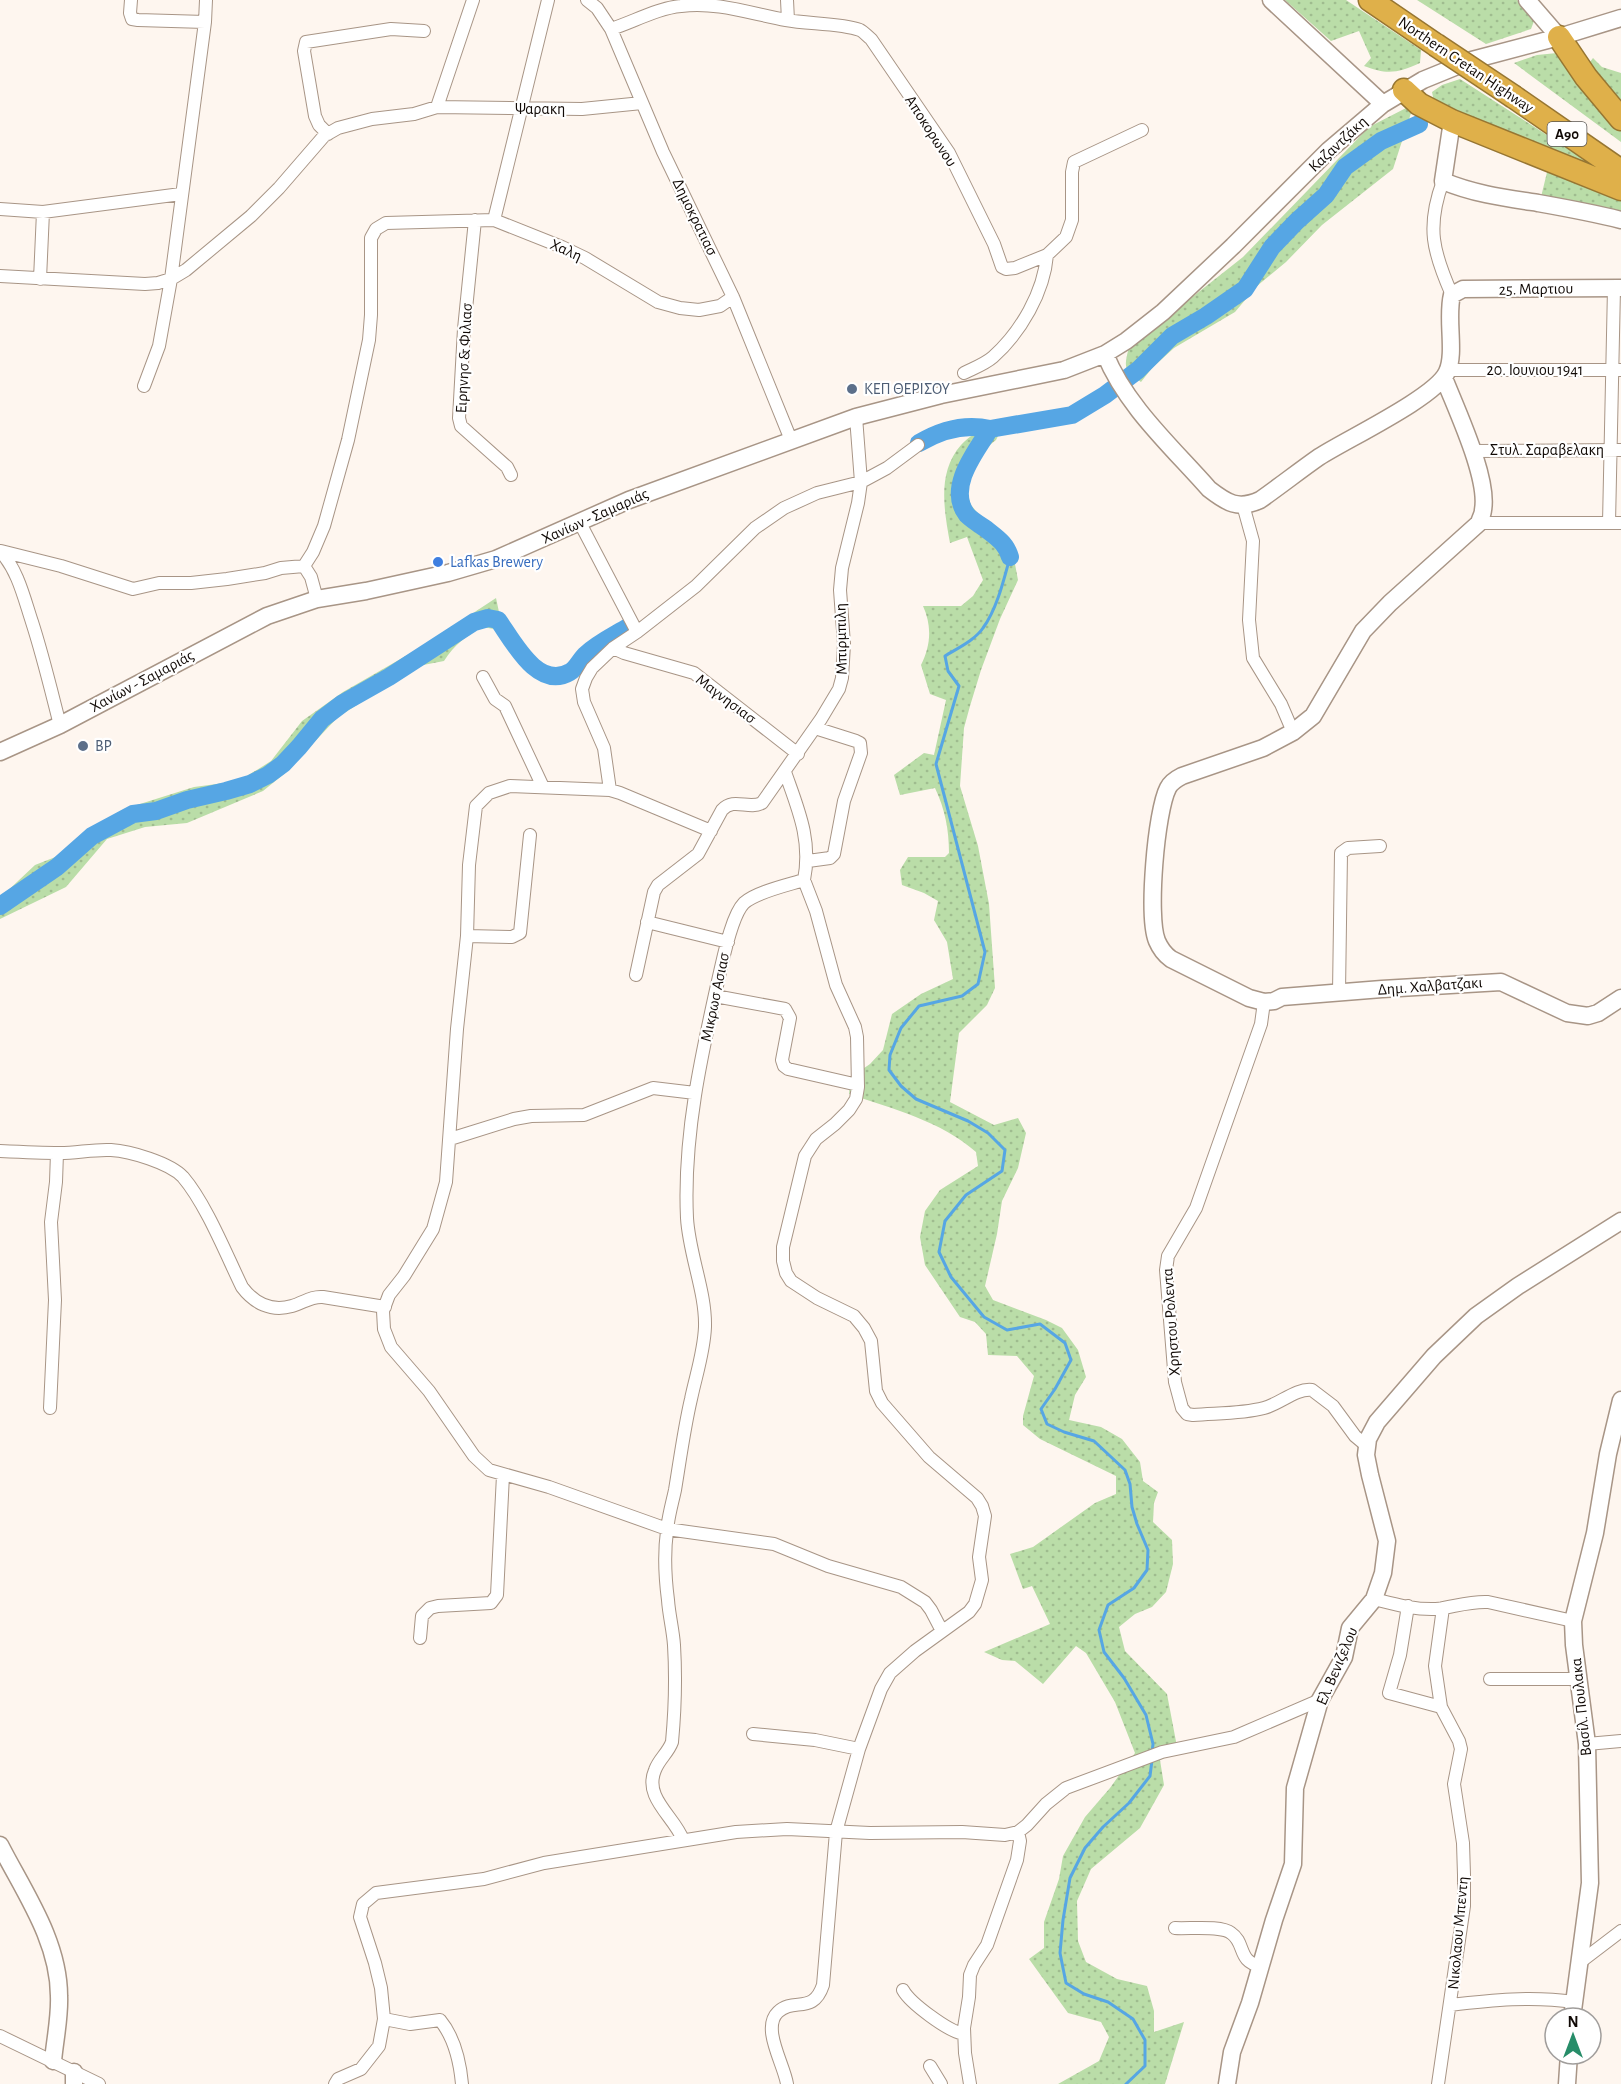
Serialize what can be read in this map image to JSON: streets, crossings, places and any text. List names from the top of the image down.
{
  "streets": {
    "highway": ["Northern Cretan Highway", "Α90"],
    "main road": [
      "Καζαντζάκη",
      "25. Μαρτιου",
      "Χανίων - Σαμαριάς",
      "Δημ. Χαλβατζακι",
      "Ελ. Βενιζελου",
      "Βασίλ. Πουλακα"
    ],
    "street": [
      "Ψαρακη",
      "Αποκορωνου",
      "Δημοκρατιασ",
      "Χαλη",
      "Ειρηνησ & Φιλιασ",
      "20. Ιουνιου 1941",
      "Στυλ. Σαραβελακη",
      "Μπιρμπιλη",
      "Μαγνησιασ",
      "Μικρωσ Ασιασ",
      "Χρηστου Ρολεντα",
      "Νικολαου Μπεντη"
    ]
  },
  "crossings": [
    ["Ψαρακη", "Δημοκρατιασ"],
    ["Αποκορωνου", "Δημοκρατιασ"],
    ["Καζαντζάκη", "Χανίων - Σαμαριάς"],
    ["Δημοκρατιασ", "Χαλη"],
    ["Δημοκρατιασ", "Χανίων - Σαμαριάς"],
    ["Χαλη", "Ειρηνησ & Φιλιασ"],
    ["Χανίων - Σαμαριάς", "Μπιρμπιλη"],
    ["Μπιρμπιλη", "Μαγνησιασ"],
    ["Δημ. Χαλβατζακι", "Χρηστου Ρολεντα"],
    ["Χρηστου Ρολεντα", "Ελ. Βενιζελου"]
  ],
  "places": ["ΚΕΠ ΘΕΡΙΣΟΥ", "Lafkas Brewery", "BP"],
  "north": "top"
}
